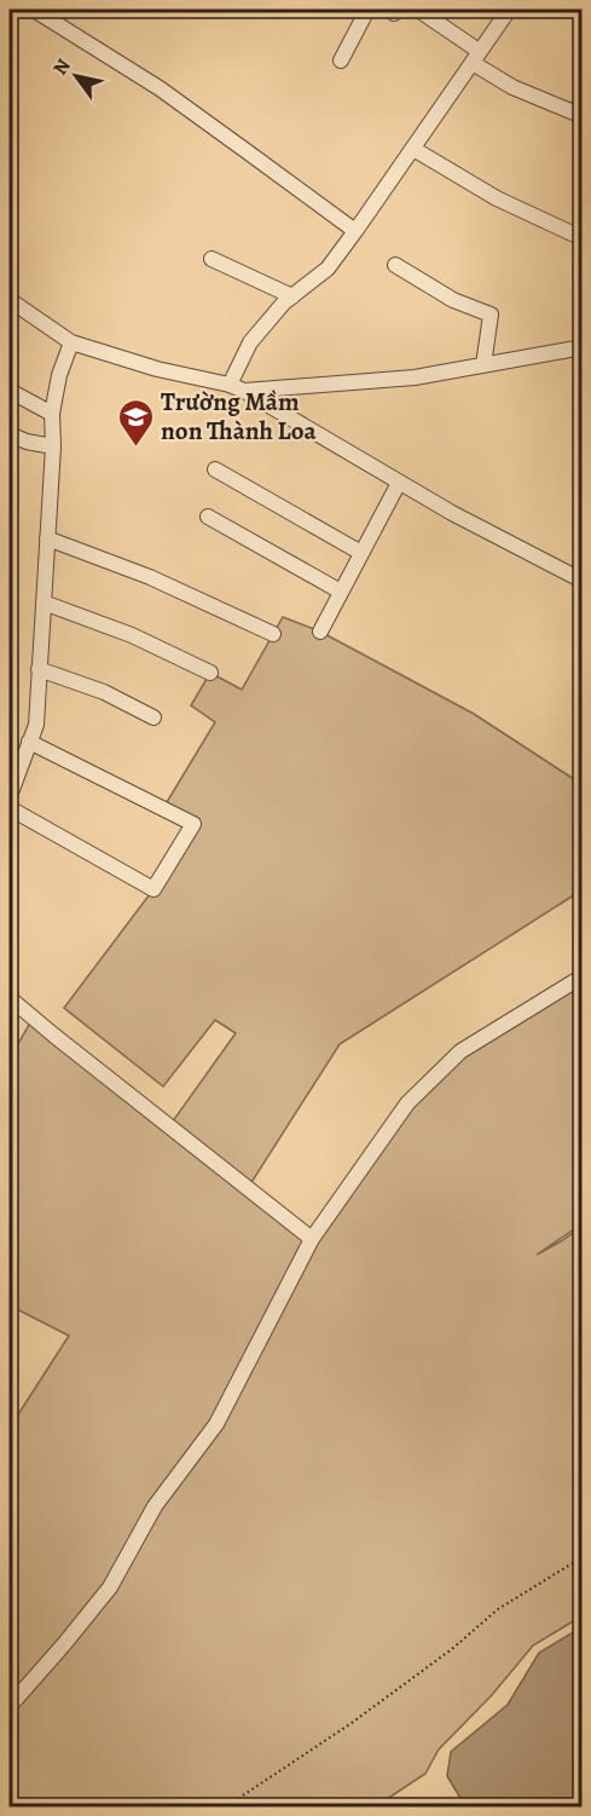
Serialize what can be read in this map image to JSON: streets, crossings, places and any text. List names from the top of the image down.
{
  "places": {
    "school or university": ["Trường Mầm non Thành Loa"]
  },
  "north": "top left"
}
